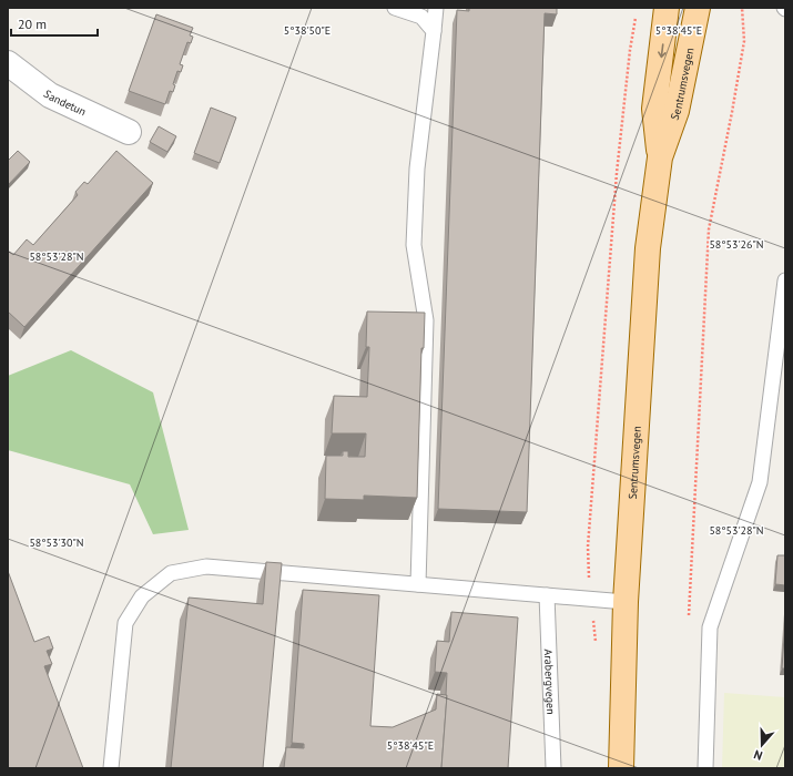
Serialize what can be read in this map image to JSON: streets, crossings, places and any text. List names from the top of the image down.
{
  "streets": {
    "main road": ["Sentrumsvegen"],
    "street": ["Sandetun"],
    "lane": ["Arabergvegen"]
  },
  "scale_bar": "20 m",
  "north": "bottom",
  "coordinates": [
    "5°38'50\"E",
    "5°38'45\"E",
    "58°53'26\"N",
    "58°53'28\"N",
    "58°53'30\"N"
  ]
}
